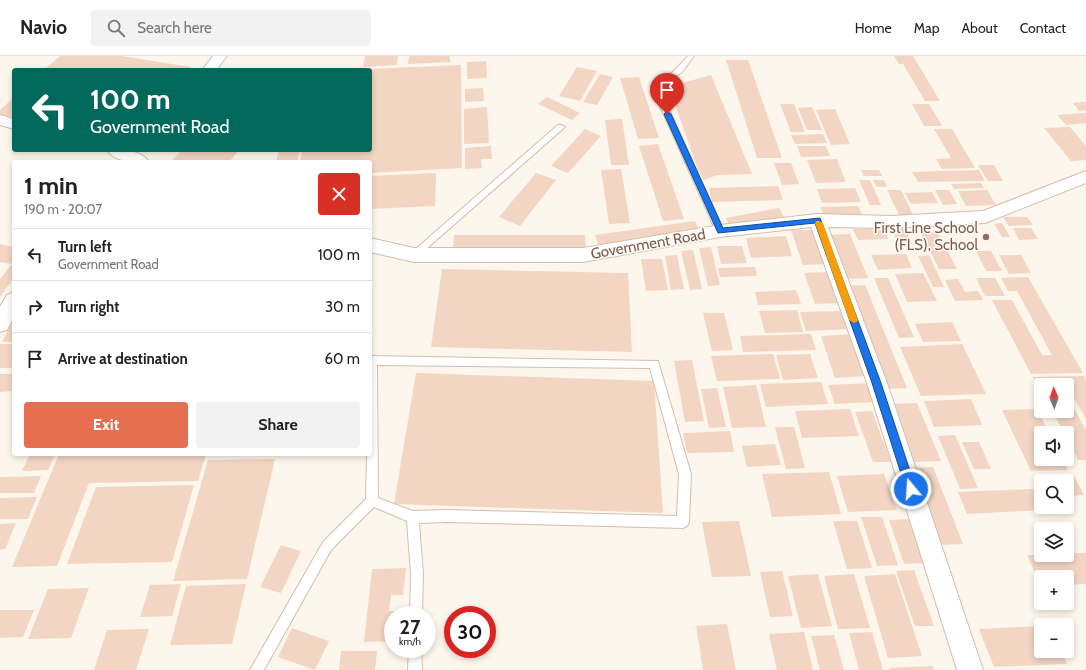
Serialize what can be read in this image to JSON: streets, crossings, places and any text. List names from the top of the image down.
{
  "streets": {
    "street": ["Government Road"]
  },
  "places": ["First Line School (FLS), School"],
  "north": "top",
  "page": {
    "header": "Navio",
    "search": "Search here",
    "nav": [
      "Home",
      "Map",
      "About",
      "Contact"
    ],
    "turn": ["100 m", "Government Road"],
    "heading": ["1 min", "190 m · 20:07"],
    "list": [
      {
        "name": "Turn left",
        "note": "Government Road",
        "value": "100 m"
      },
      {
        "name": "Turn right",
        "value": "30 m"
      },
      {
        "name": "Arrive at destination",
        "value": "60 m"
      }
    ],
    "map_buttons": ["+", "−"],
    "buttons": ["Exit", "Share"],
    "speed": "27 km/h",
    "limit": "30"
  }
}
